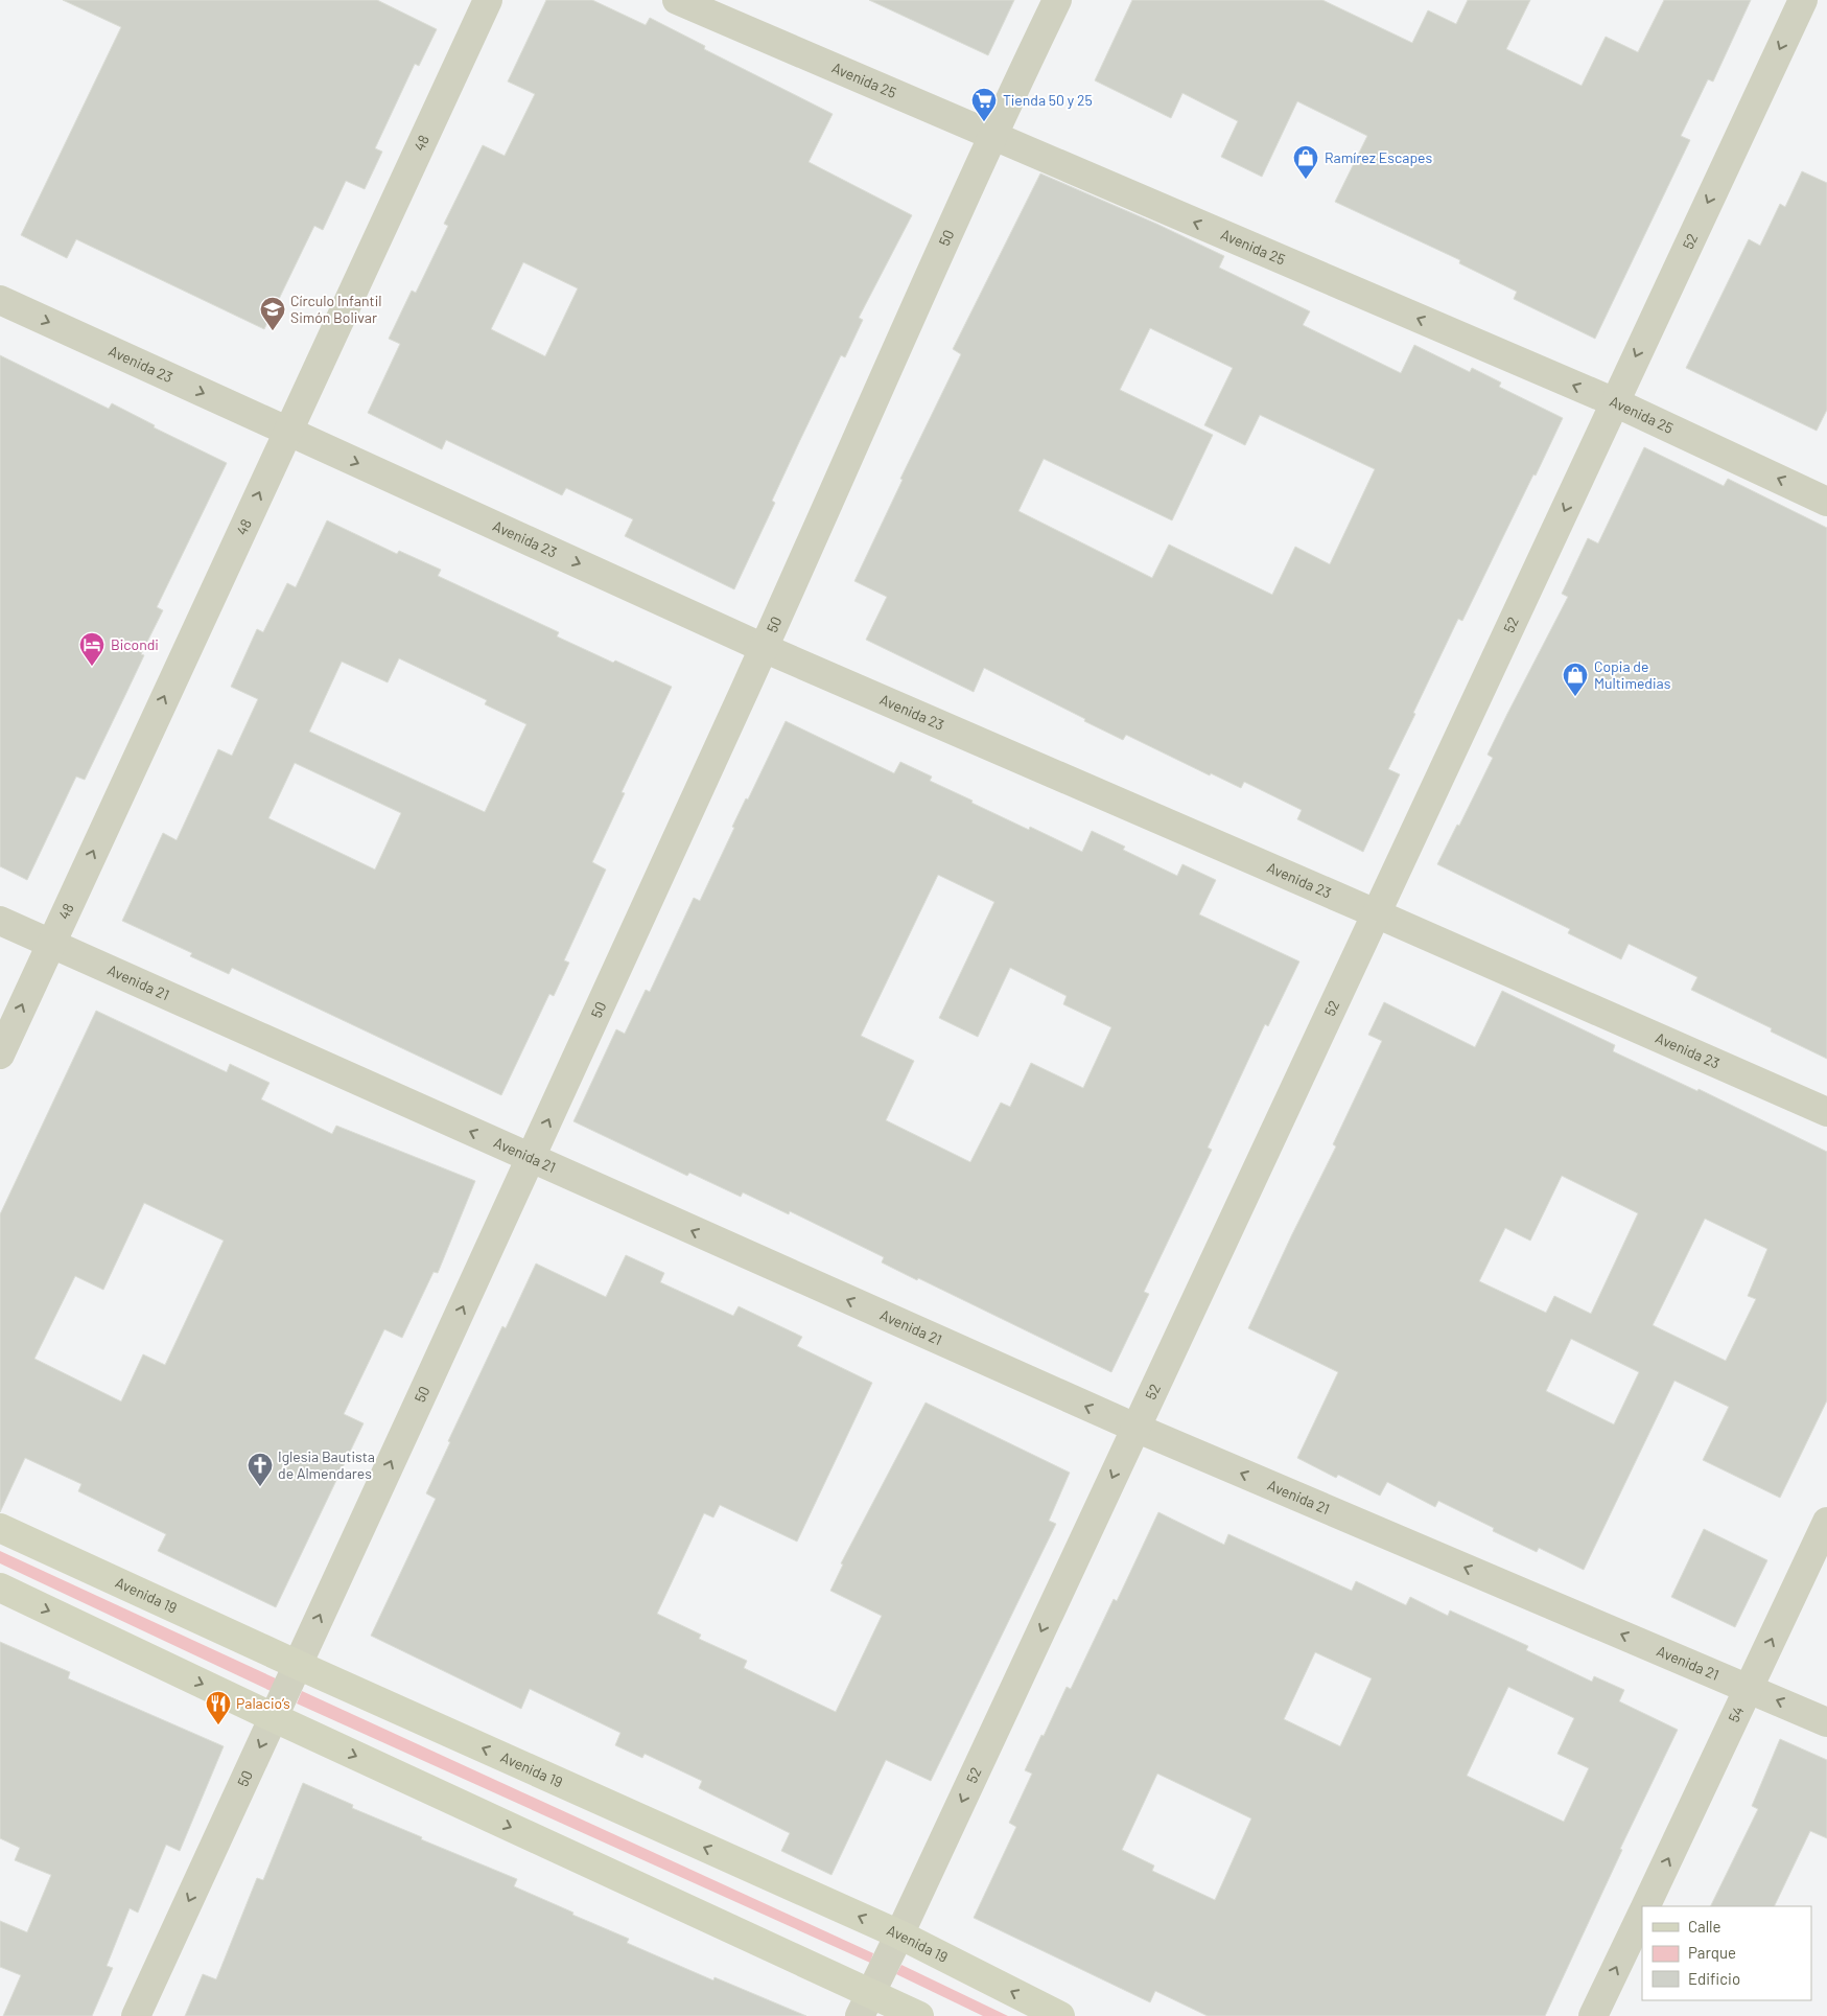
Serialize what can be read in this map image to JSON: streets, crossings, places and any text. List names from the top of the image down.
{
  "streets": {
    "main road": ["Avenida 19"],
    "street": [
      "Avenida 25",
      "48",
      "50",
      "52",
      "Avenida 23",
      "Avenida 21",
      "54"
    ]
  },
  "crossings": [
    ["Avenida 25", "50"],
    ["Avenida 25", "52"],
    ["48", "Avenida 23"],
    ["48", "Avenida 21"],
    ["50", "Avenida 23"],
    ["50", "Avenida 21"],
    ["50", "Avenida 19"],
    ["52", "Avenida 23"],
    ["52", "Avenida 21"],
    ["52", "Avenida 19"],
    ["Avenida 21", "54"]
  ],
  "one_way": [
    "Avenida 25",
    "48",
    "52",
    "Avenida 23",
    "Avenida 21",
    "54"
  ],
  "places": {
    "supermarket": ["Tienda 50 y 25"],
    "shop": ["Ramírez Escapes", "Copia de Multimedias"],
    "school or university": ["Círculo Infantil Simón Bolivar"],
    "hotel": ["Bicondi"],
    "church": ["Iglesia Bautista de Almendares"],
    "restaurant": ["Palacio’s"]
  },
  "legend": ["Calle", "Parque", "Edificio"]
}
